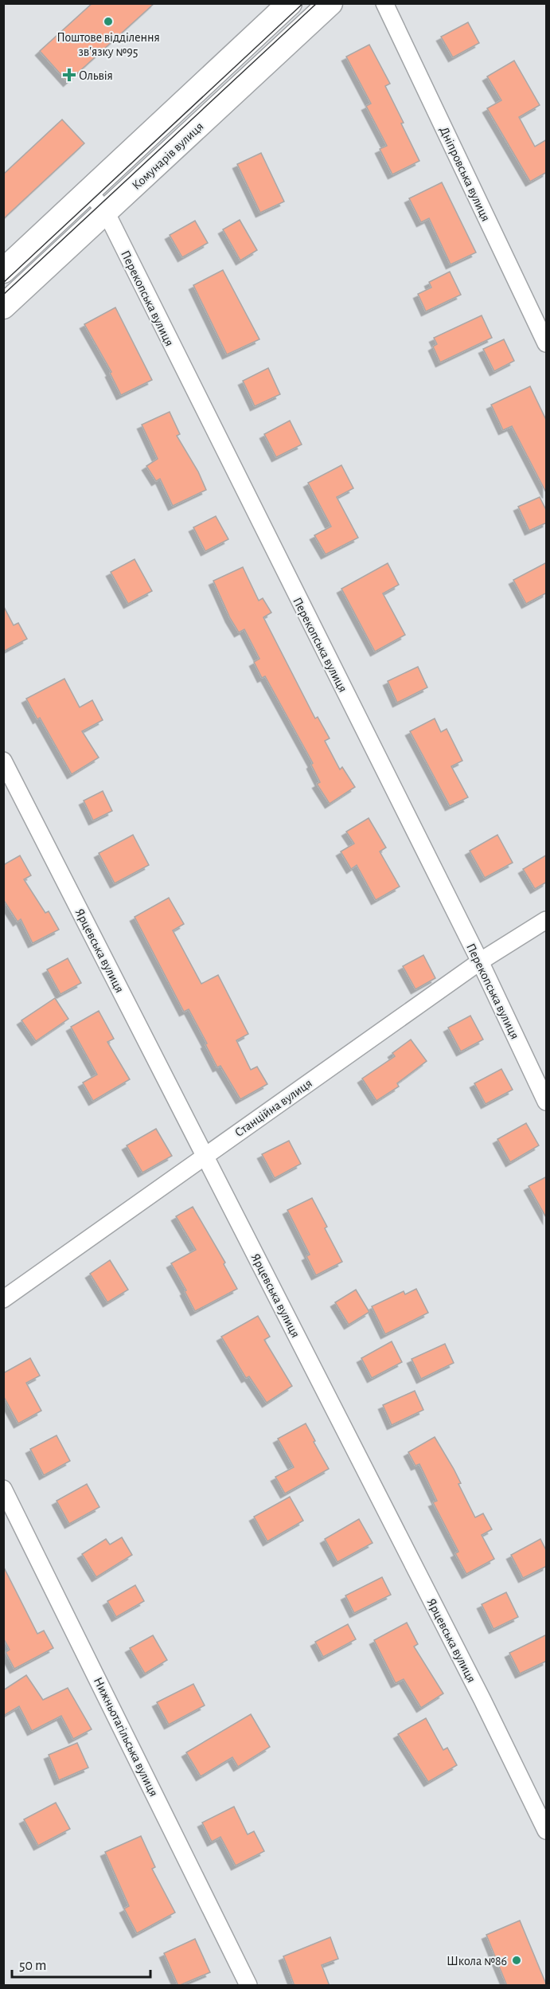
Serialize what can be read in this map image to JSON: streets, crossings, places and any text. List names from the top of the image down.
{
  "streets": {
    "street": [
      "Комунарів вулиця",
      "Дніпровська вулиця",
      "Перекопська вулиця",
      "Ярцевська вулиця",
      "Станційна вулиця",
      "Нижньотагільська вулиця"
    ]
  },
  "crossings": [
    ["Комунарів вулиця", "Перекопська вулиця"],
    ["Перекопська вулиця", "Станційна вулиця"],
    ["Ярцевська вулиця", "Станційна вулиця"]
  ],
  "places": {
    "other": ["Поштове відділення зв'язку №95", "Школа №86"],
    "health": ["Ольвія"]
  },
  "scale_bar": "50 m"
}
